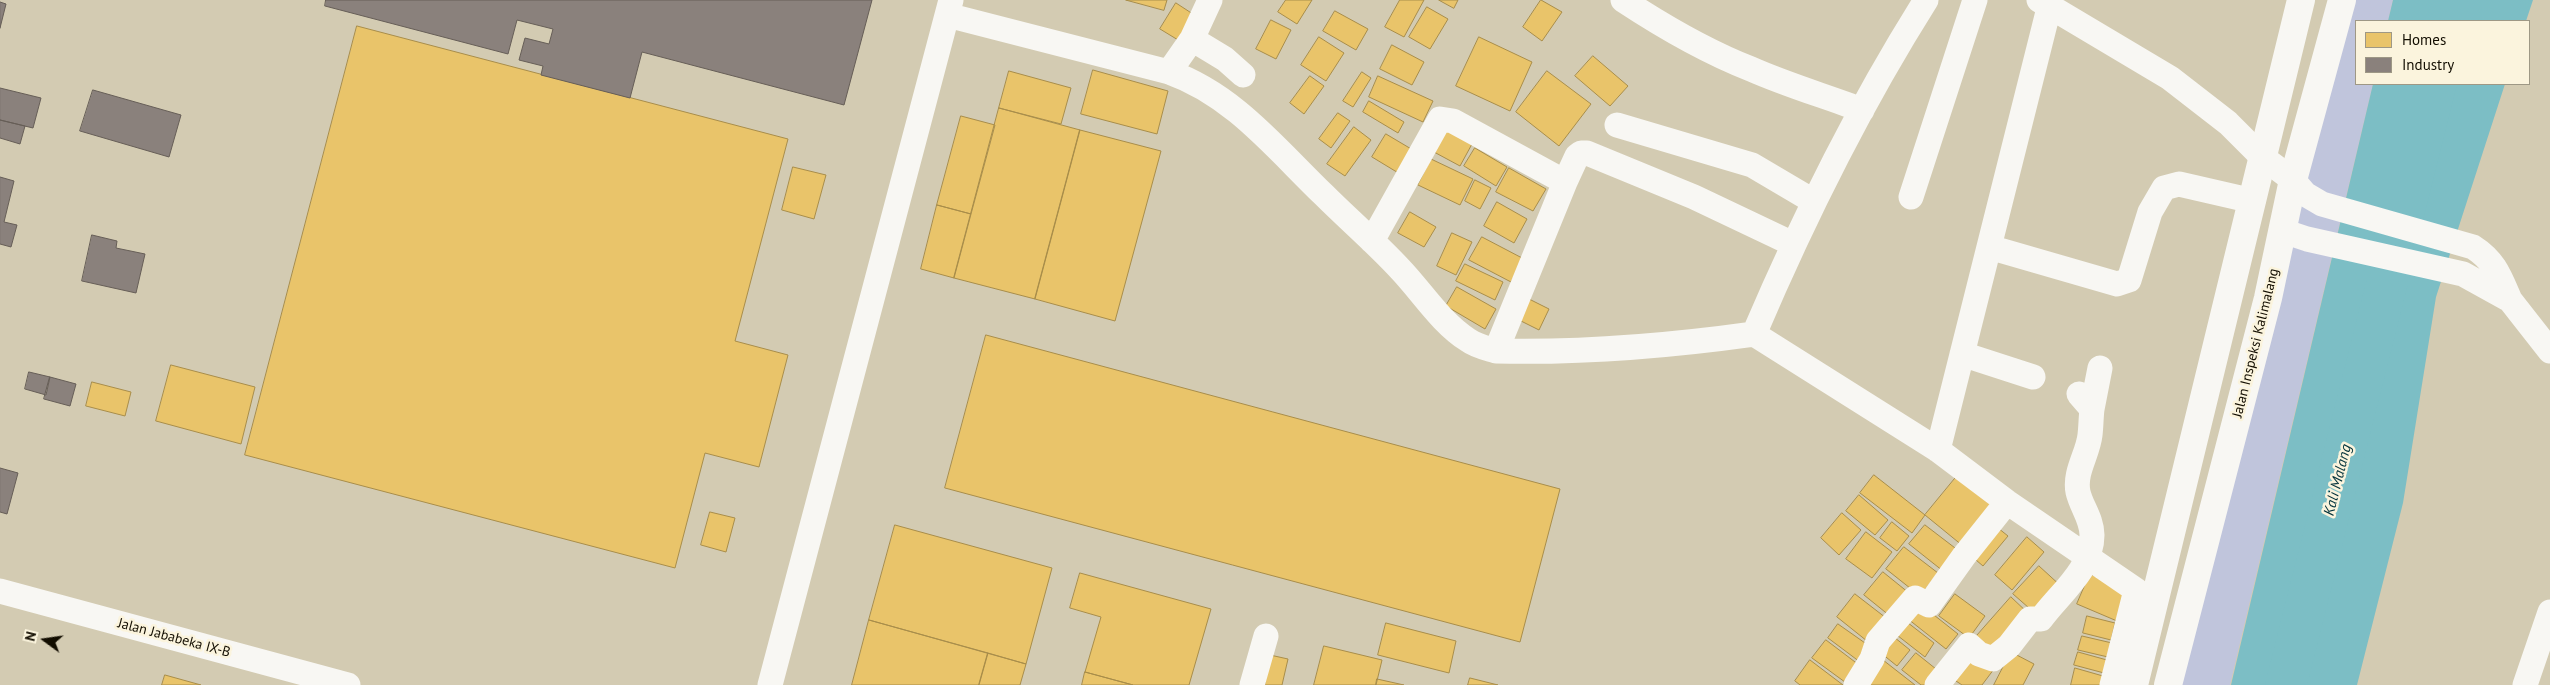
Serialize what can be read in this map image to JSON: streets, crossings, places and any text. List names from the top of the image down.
{
  "streets": {
    "main road": ["Jalan Inspeksi Kalimalang"],
    "street": ["Jalan Jababeka IX-B"]
  },
  "water": ["Kali Malang"],
  "legend": ["Homes", "Industry"],
  "north": "left"
}
